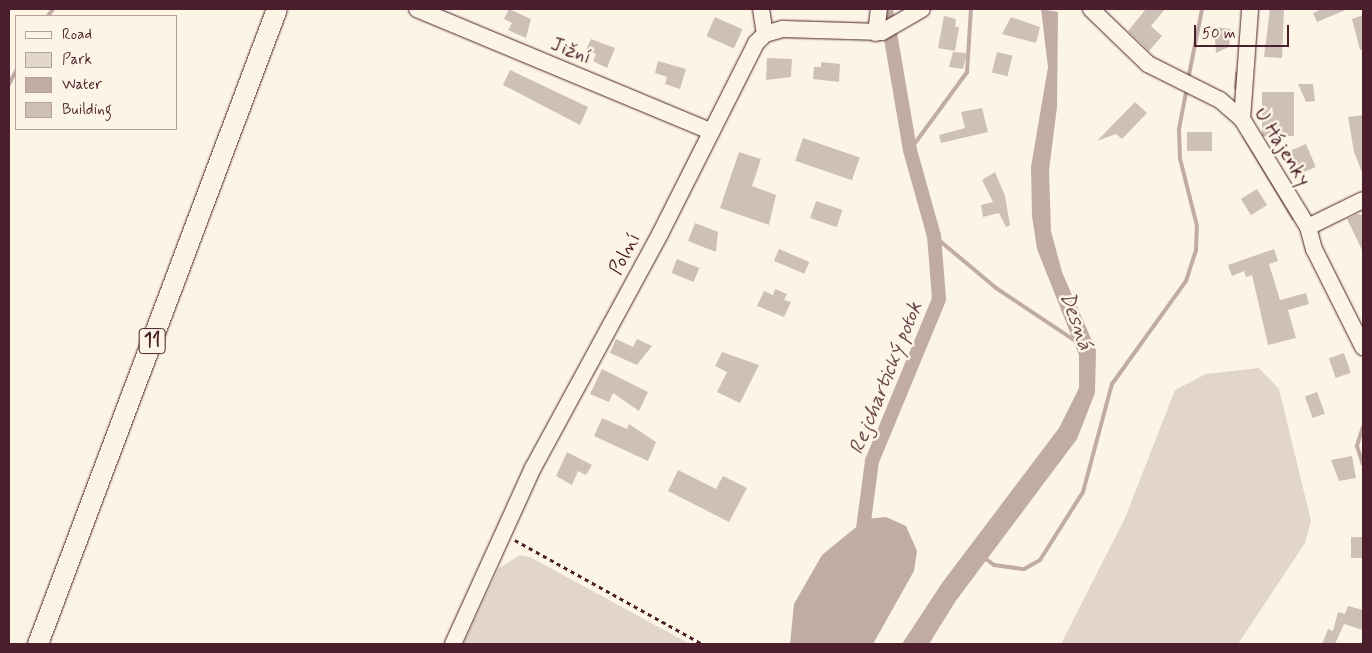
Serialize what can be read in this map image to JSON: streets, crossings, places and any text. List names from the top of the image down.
{
  "streets": {
    "main road": ["11"],
    "street": ["Jižní", "U Hájenky", "Polní"]
  },
  "crossings": [
    ["Jižní", "Polní"]
  ],
  "water": ["Desná", "Rejchartický potok"],
  "legend": [
    "Road",
    "Park",
    "Water",
    "Building"
  ],
  "scale_bar": "50 m"
}
